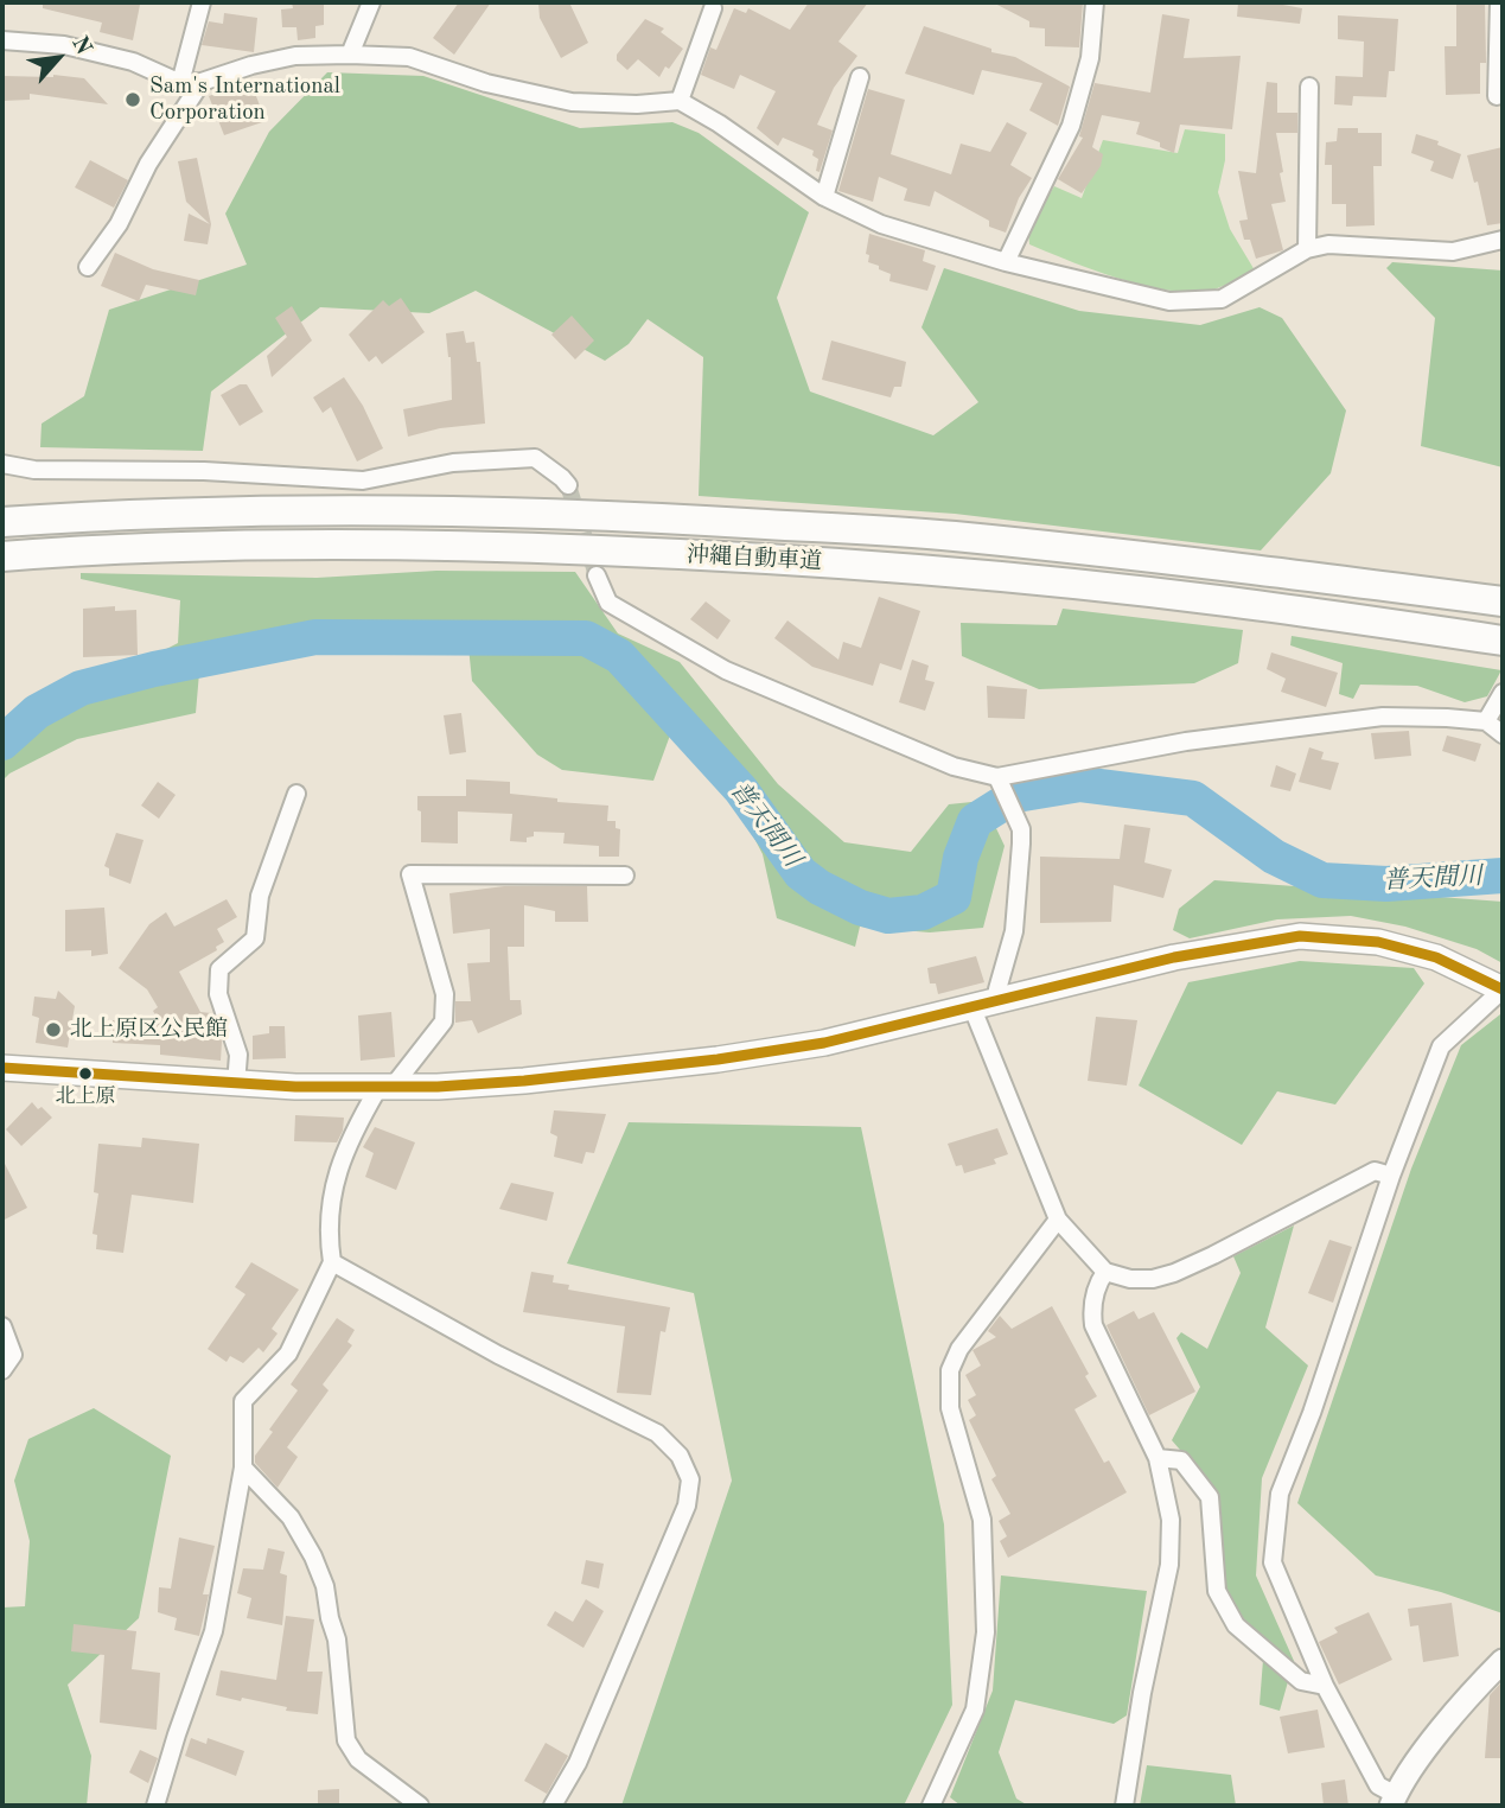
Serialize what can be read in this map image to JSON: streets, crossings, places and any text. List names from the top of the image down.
{
  "streets": {
    "highway": ["沖縄自動車道"]
  },
  "water": ["普天間川"],
  "places": ["Sam's International Corporation", "北上原区公民館", "北上原"],
  "north": "top right"
}
